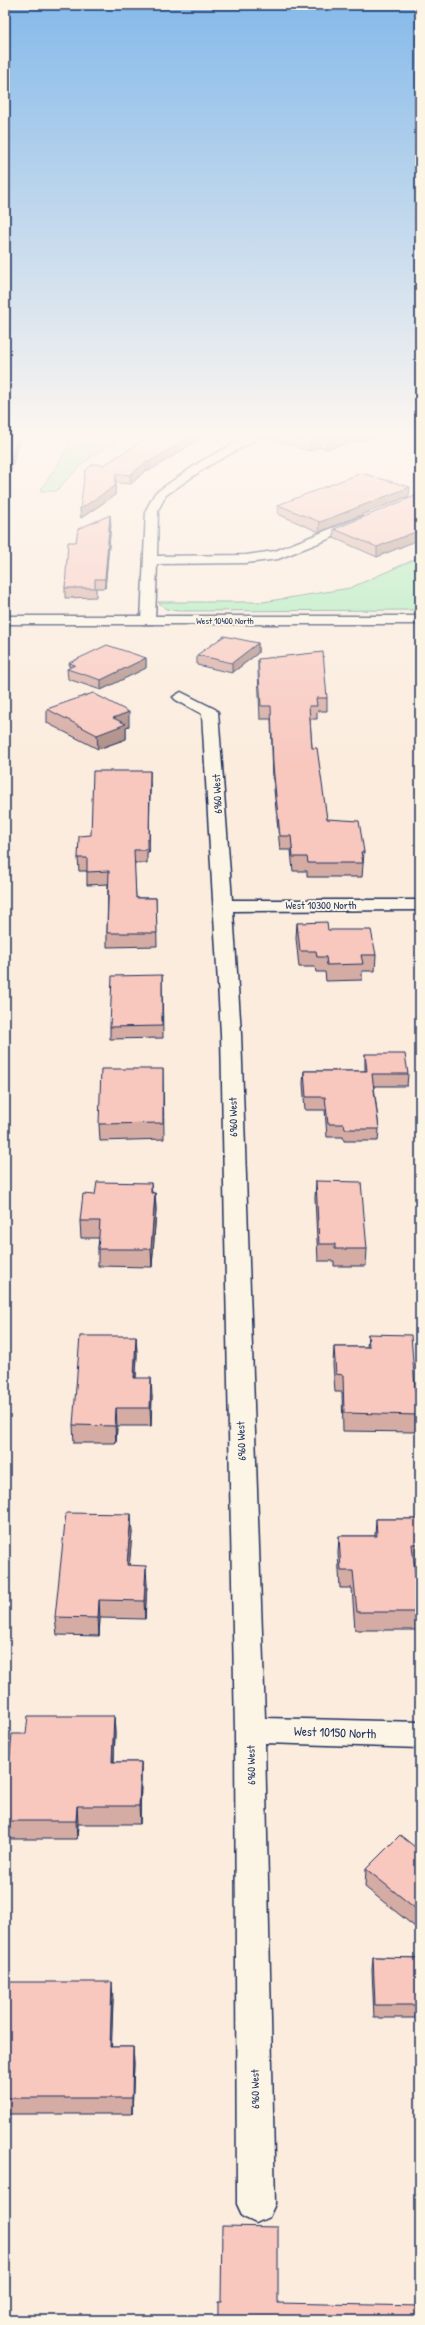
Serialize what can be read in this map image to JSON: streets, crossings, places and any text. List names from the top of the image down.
{
  "streets": {
    "street": [
      "West 10400 North",
      "6960 West",
      "West 10300 North",
      "West 10150 North"
    ]
  },
  "crossings": [
    ["6960 West", "West 10300 North"],
    ["6960 West", "West 10150 North"]
  ]
}
